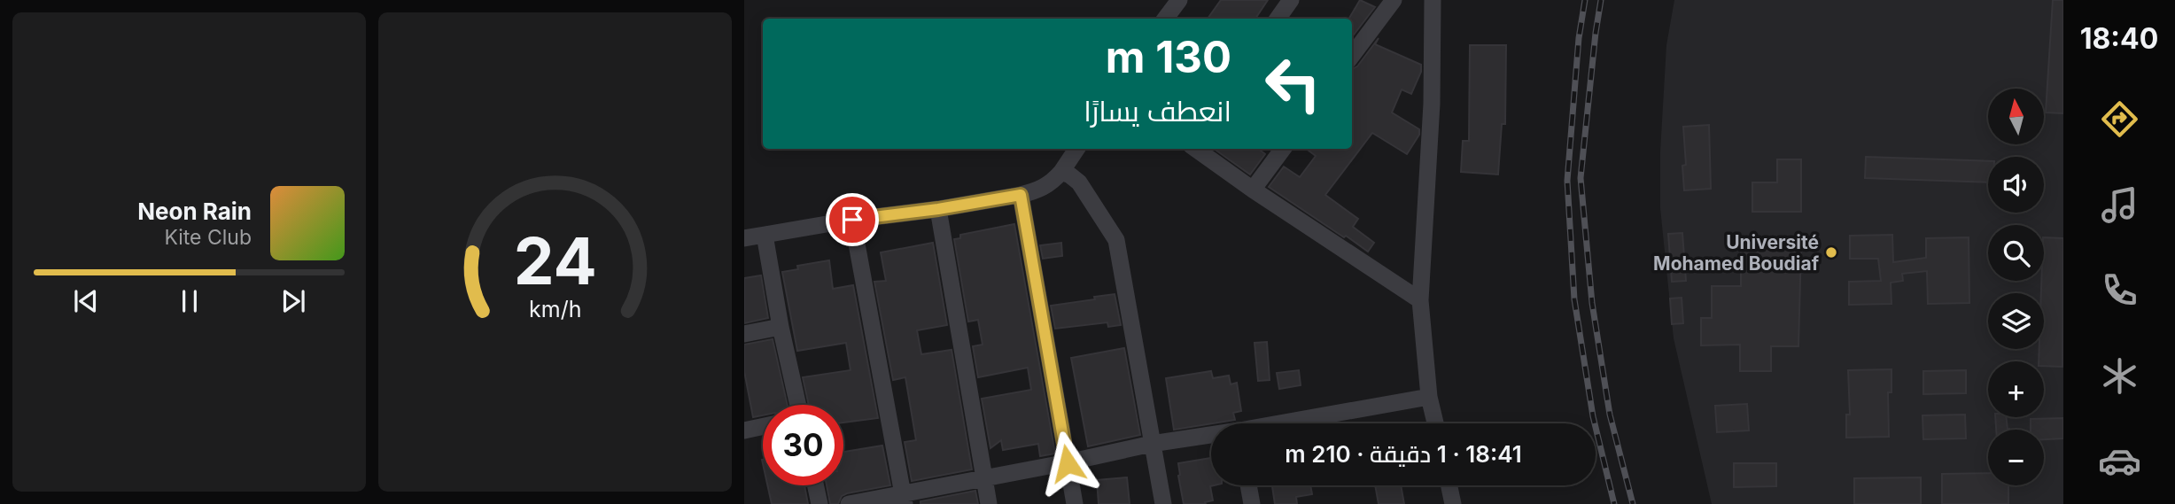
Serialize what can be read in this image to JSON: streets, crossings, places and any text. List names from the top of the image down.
{
  "places": ["Université Mohamed Boudiaf"],
  "north": "top",
  "page": {
    "tabs": "18:40",
    "turn": ["130 m", "انعطف يسارًا"],
    "map_buttons": ["+", "−"],
    "song": ["Neon Rain", "Kite Club"],
    "limit": "30",
    "trip": "18:41 · 1 دقيقة · 210 m",
    "gauge": ["24", "km/h"]
  }
}
